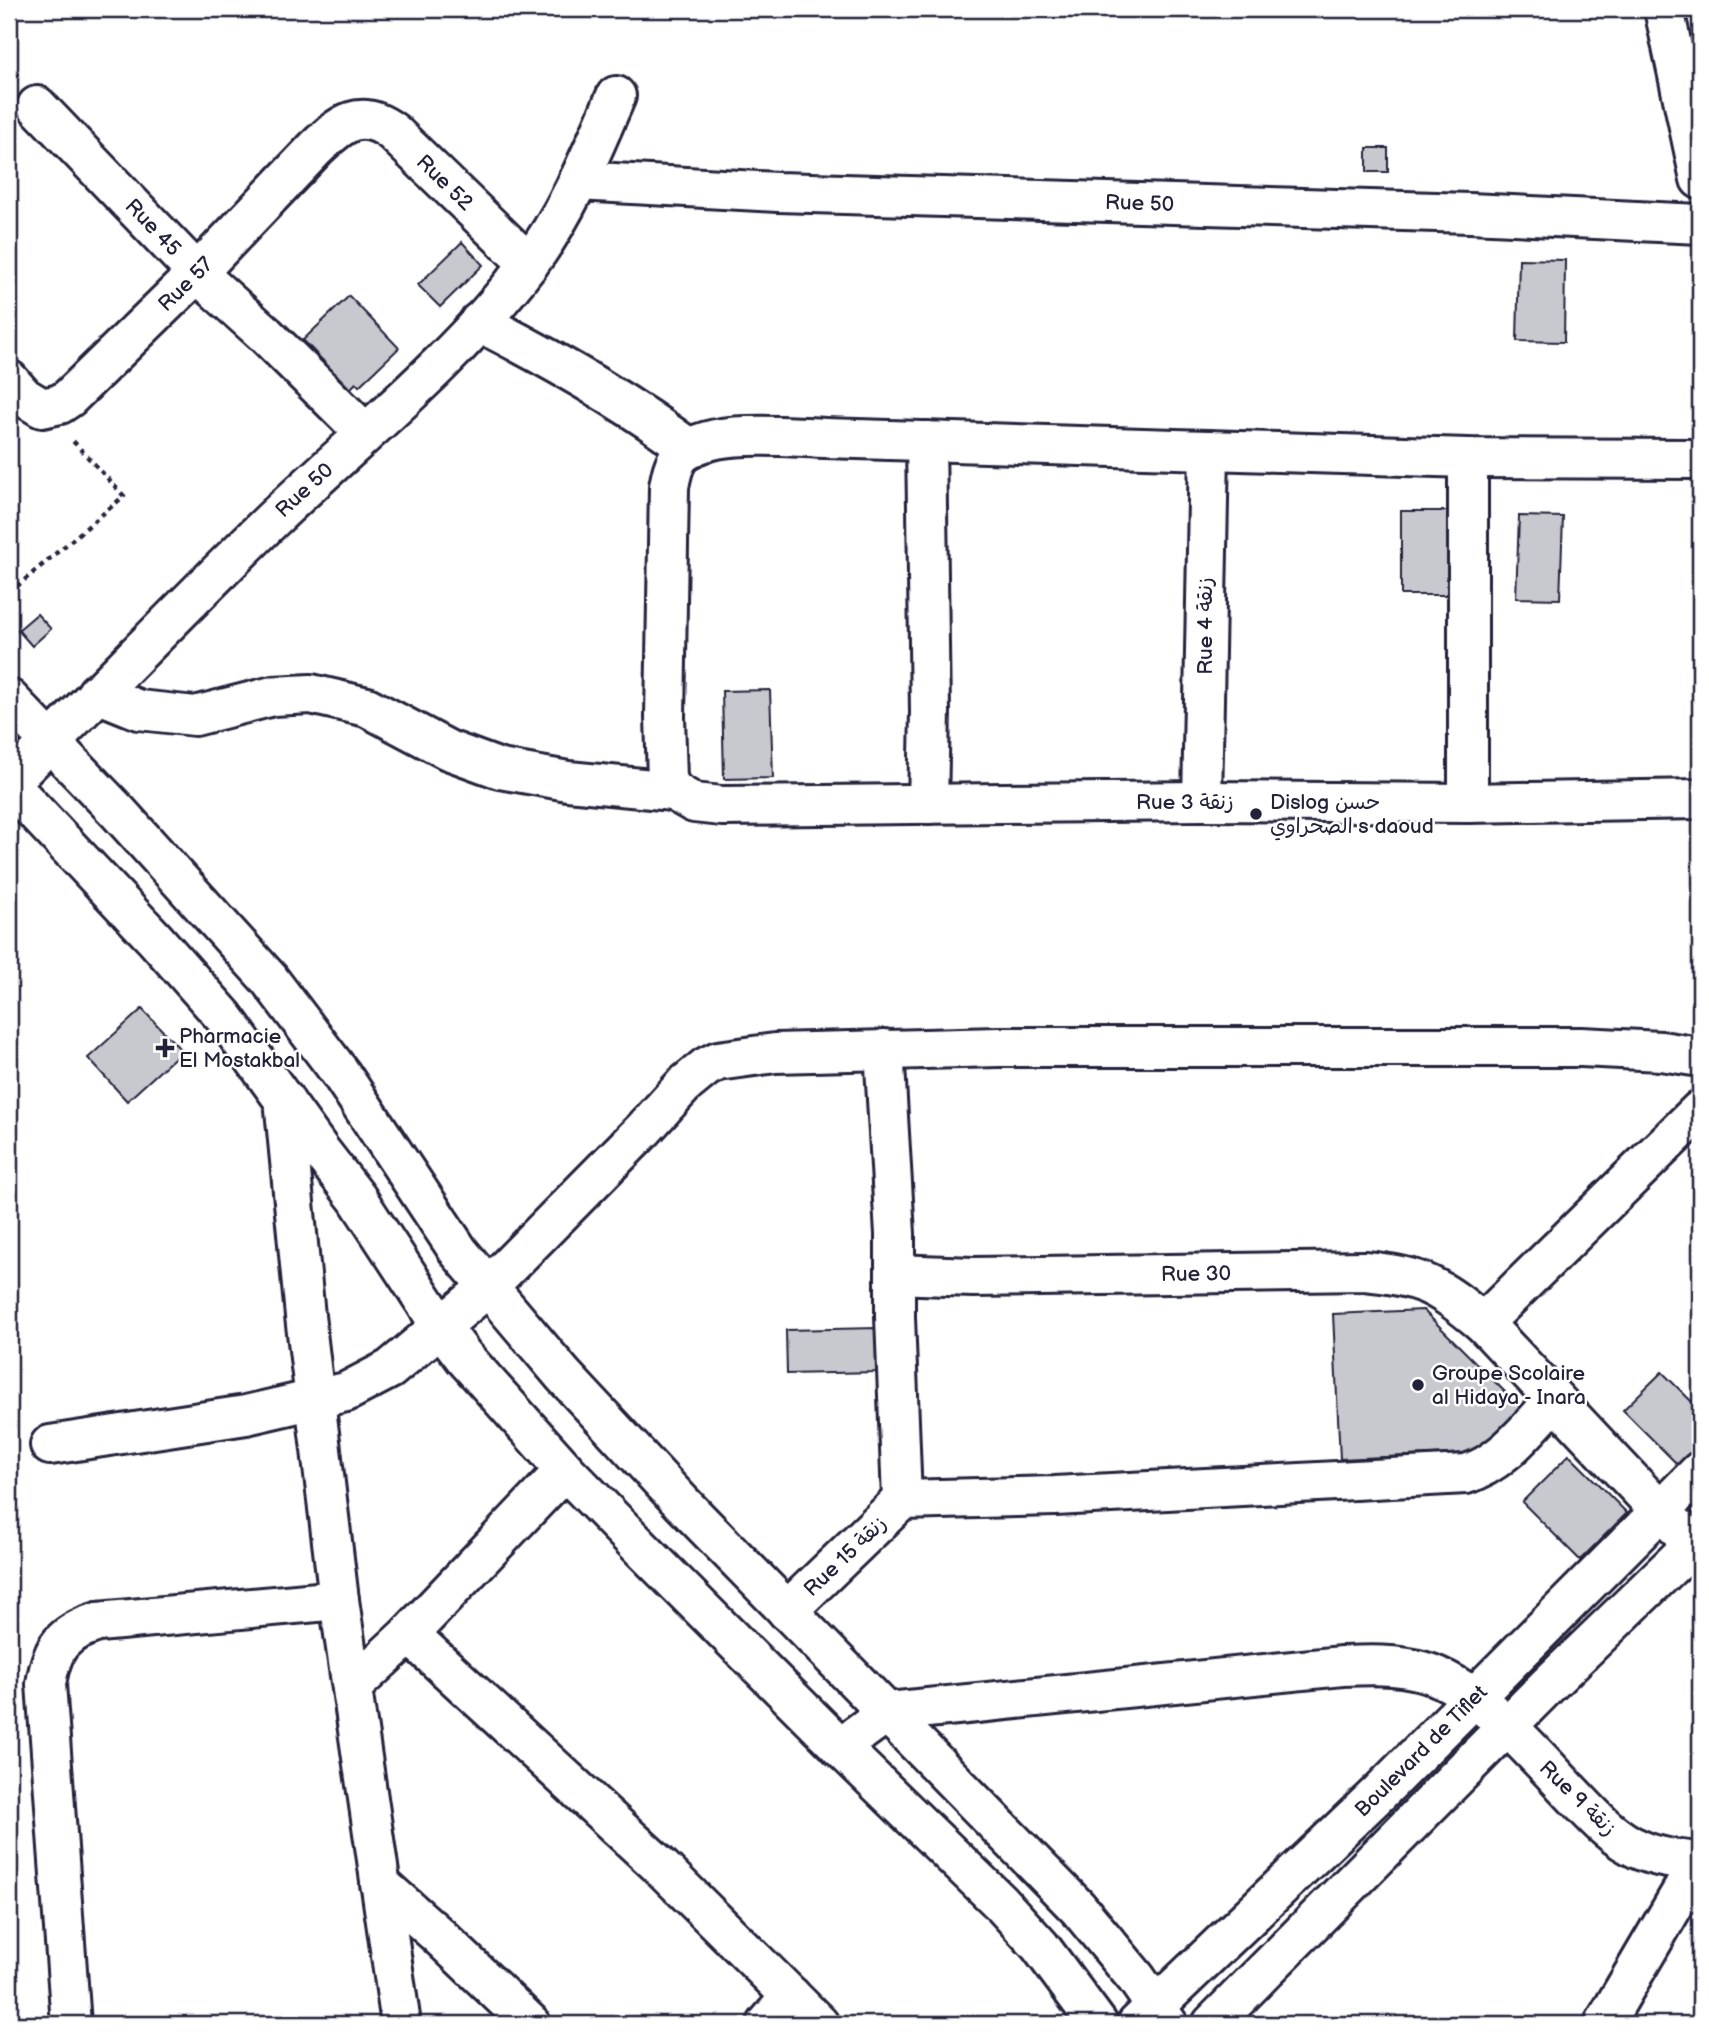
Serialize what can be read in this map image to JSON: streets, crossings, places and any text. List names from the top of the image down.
{
  "streets": {
    "street": [
      "Rue 52",
      "Rue 50",
      "Rue 45",
      "Rue 57",
      "Rue 4 زنقة",
      "Rue 3 زنقة",
      "Rue 30",
      "Rue 15 زنقة",
      "Boulevard de Tiflet",
      "Rue 9 زنقة"
    ]
  },
  "crossings": [
    ["Rue 52", "Rue 50"],
    ["Rue 52", "Rue 57"],
    ["Rue 50", "Rue 45"],
    ["Rue 50", "Rue 3 زنقة"],
    ["Rue 45", "Rue 57"],
    ["Rue 4 زنقة", "Rue 3 زنقة"],
    ["Rue 30", "Boulevard de Tiflet"],
    ["Boulevard de Tiflet", "Rue 9 زنقة"]
  ],
  "places": {
    "other": ["Dislog حسن الصحراوي s daoud", "Groupe Scolaire al Hidaya - Inara"],
    "health": ["Pharmacie El Mostakbal"]
  }
}
